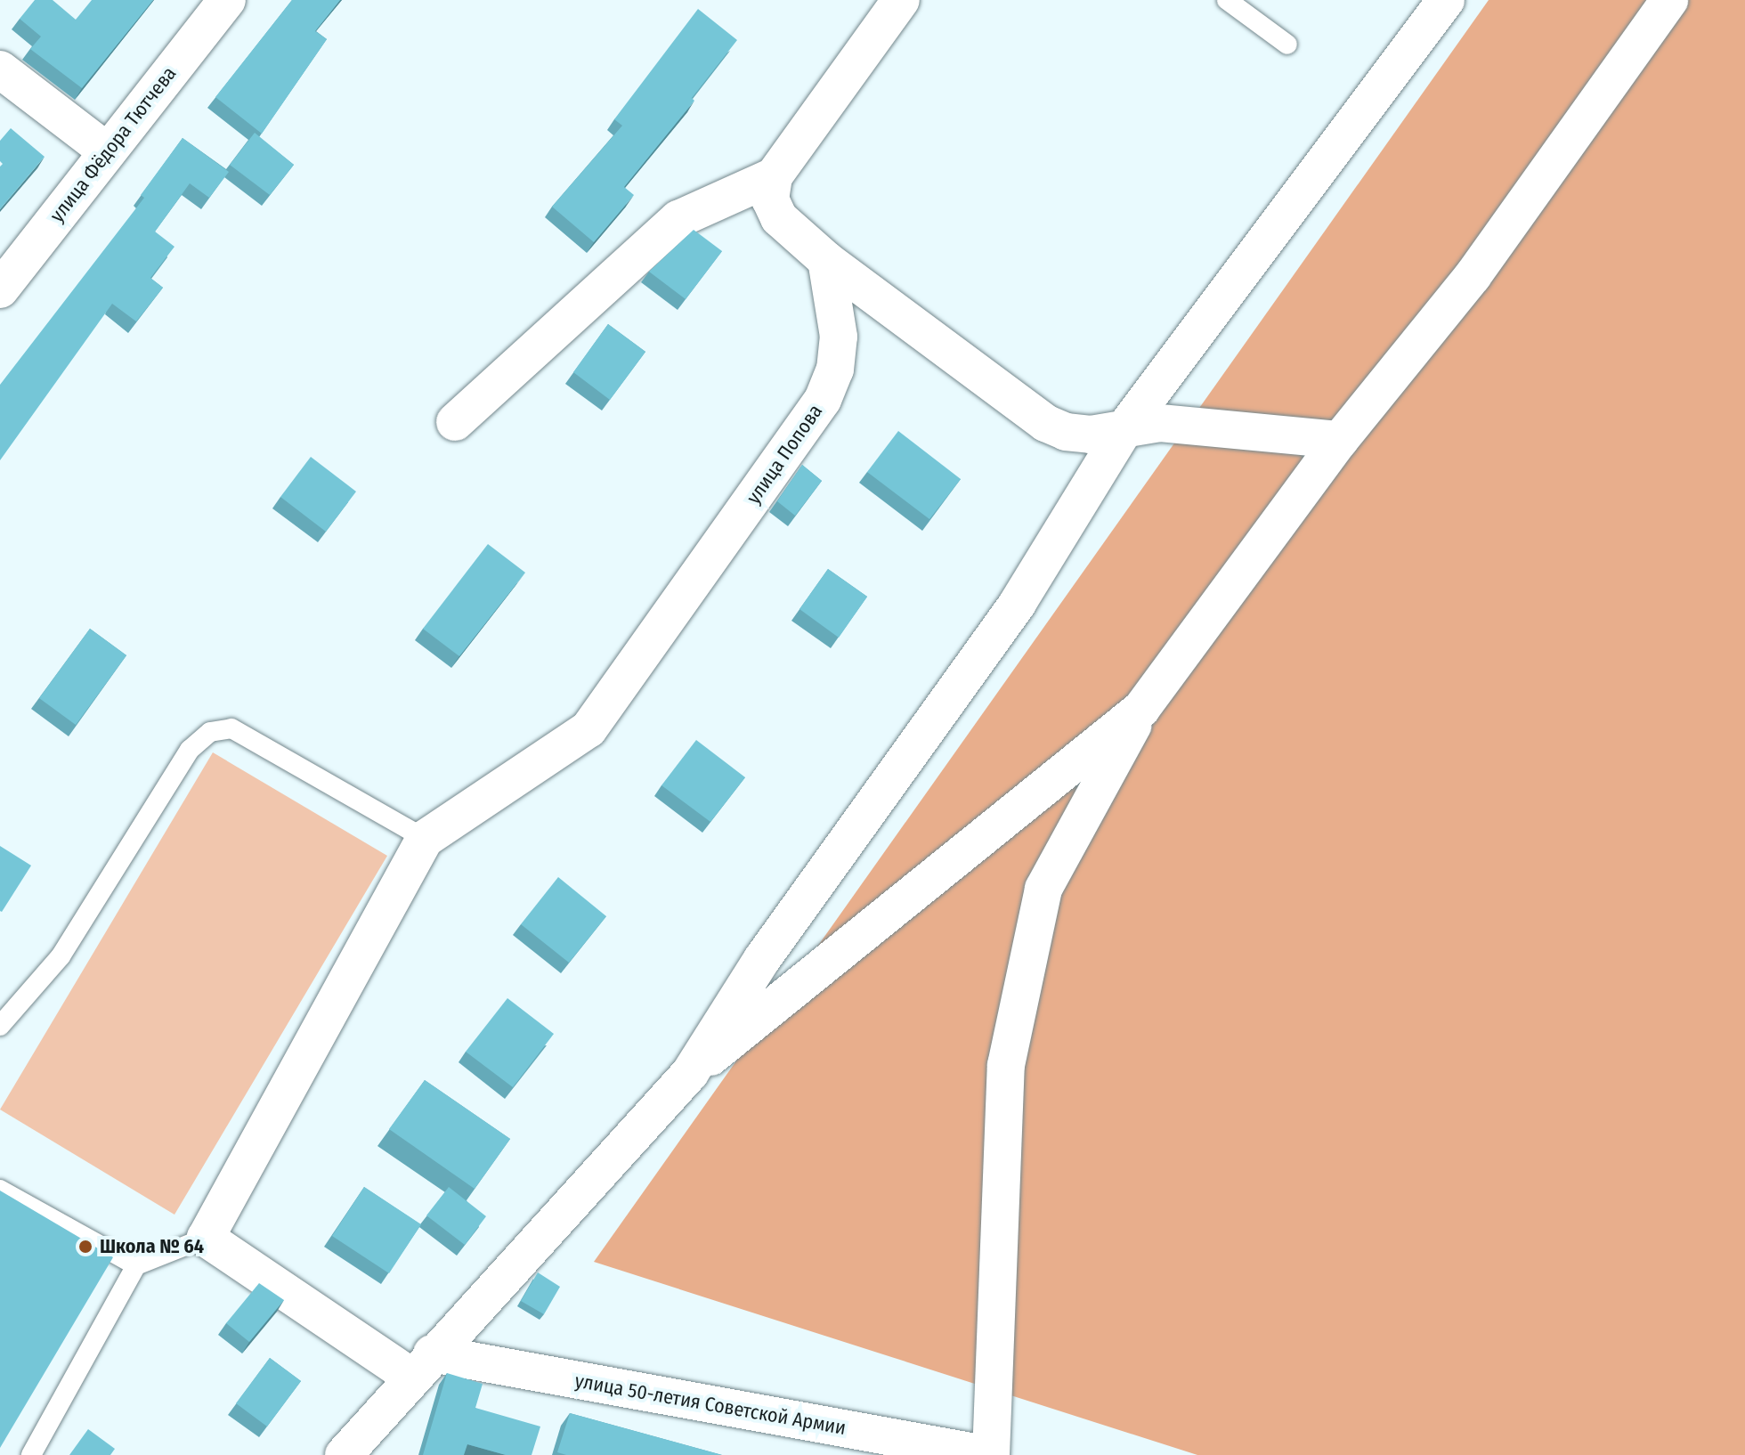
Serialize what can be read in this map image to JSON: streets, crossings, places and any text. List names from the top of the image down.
{
  "streets": {
    "street": ["улица Фёдора Тютчева", "улица Попова", "улица 50-летия Советской Армии"]
  },
  "places": ["Школа № 64"]
}
